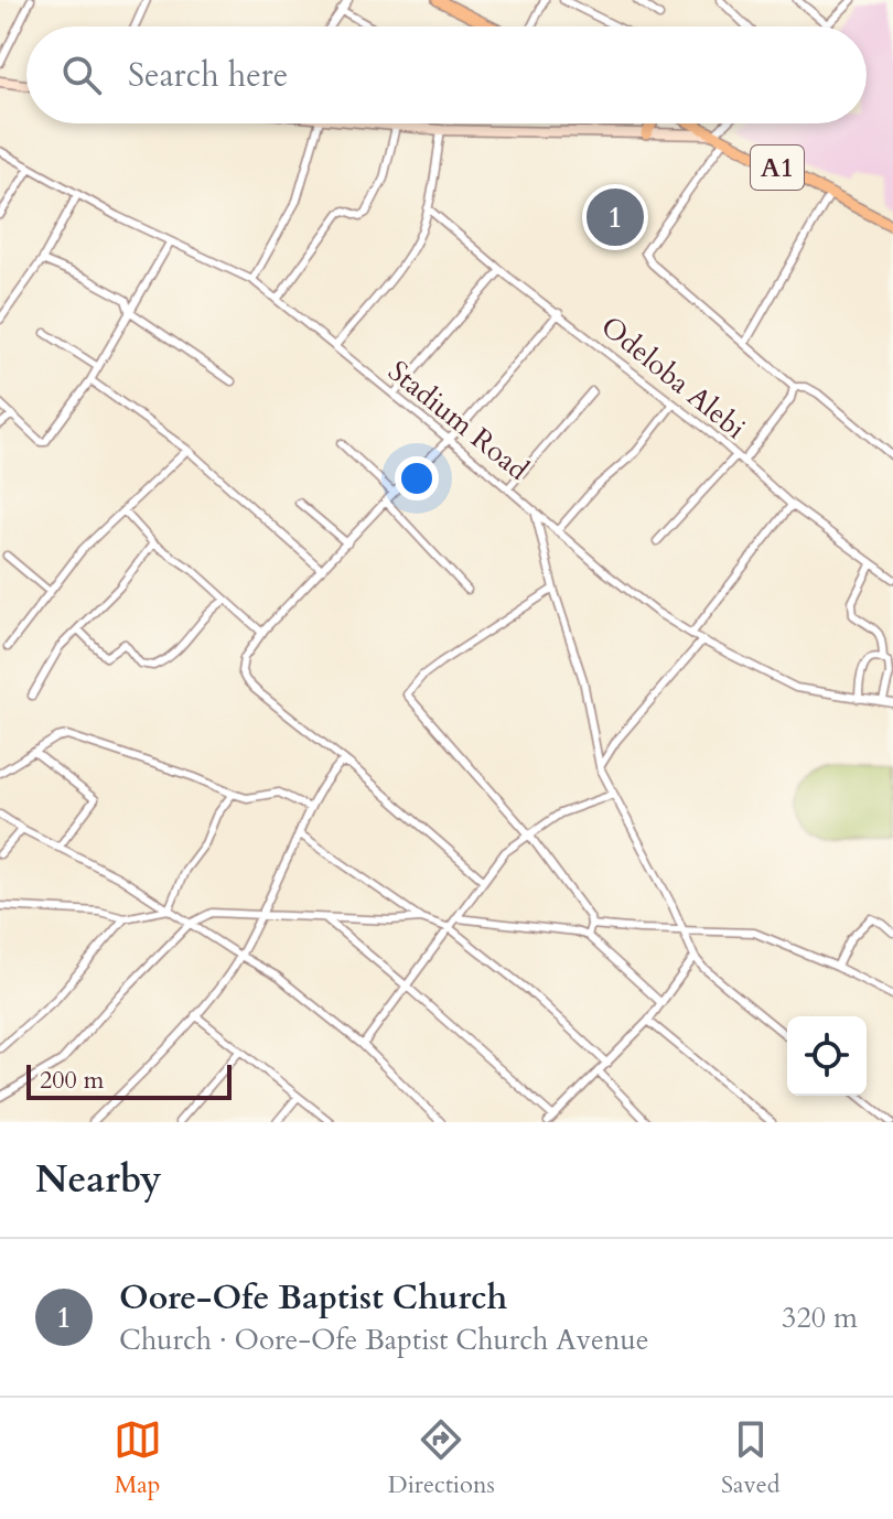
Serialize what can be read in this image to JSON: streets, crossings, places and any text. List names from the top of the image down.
{
  "streets": {
    "highway": ["A1"],
    "street": ["Odeloba Alebi", "Stadium Road"]
  },
  "scale_bar": "200 m",
  "page": {
    "search": "Search here",
    "pins": "1",
    "scale": "200 m",
    "heading": "Nearby",
    "list": [
      {
        "mark": "1",
        "name": "Oore-Ofe Baptist Church",
        "note": "Church · Oore-Ofe Baptist Church Avenue",
        "value": "320 m"
      }
    ],
    "nav": ["Map", "Directions", "Saved"]
  }
}
